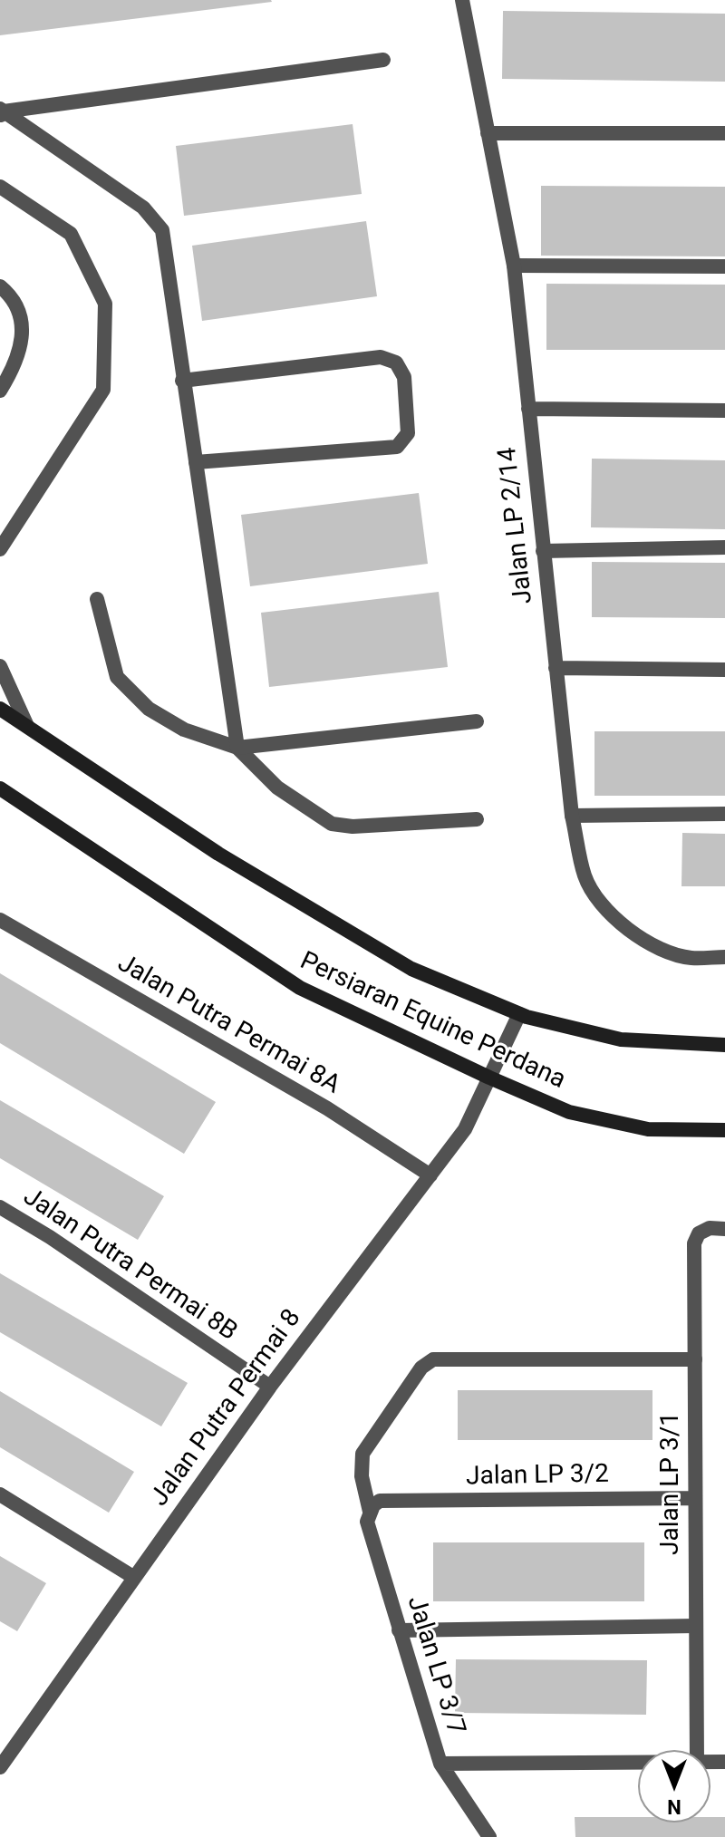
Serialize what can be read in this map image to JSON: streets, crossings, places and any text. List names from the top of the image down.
{
  "streets": {
    "street": [
      "Jalan LP 2/14",
      "Persiaran Equine Perdana",
      "Jalan Putra Permai 8A",
      "Jalan Putra Permai 8B",
      "Jalan Putra Permai 8",
      "Jalan LP 3/2",
      "Jalan LP 3/1",
      "Jalan LP 3/7"
    ]
  },
  "crossings": [
    ["Persiaran Equine Perdana", "Jalan Putra Permai 8"],
    ["Jalan Putra Permai 8A", "Jalan Putra Permai 8"],
    ["Jalan Putra Permai 8B", "Jalan Putra Permai 8"],
    ["Jalan LP 3/2", "Jalan LP 3/1"],
    ["Jalan LP 3/2", "Jalan LP 3/7"],
    ["Jalan LP 3/1", "Jalan LP 3/7"]
  ],
  "north": "bottom"
}
